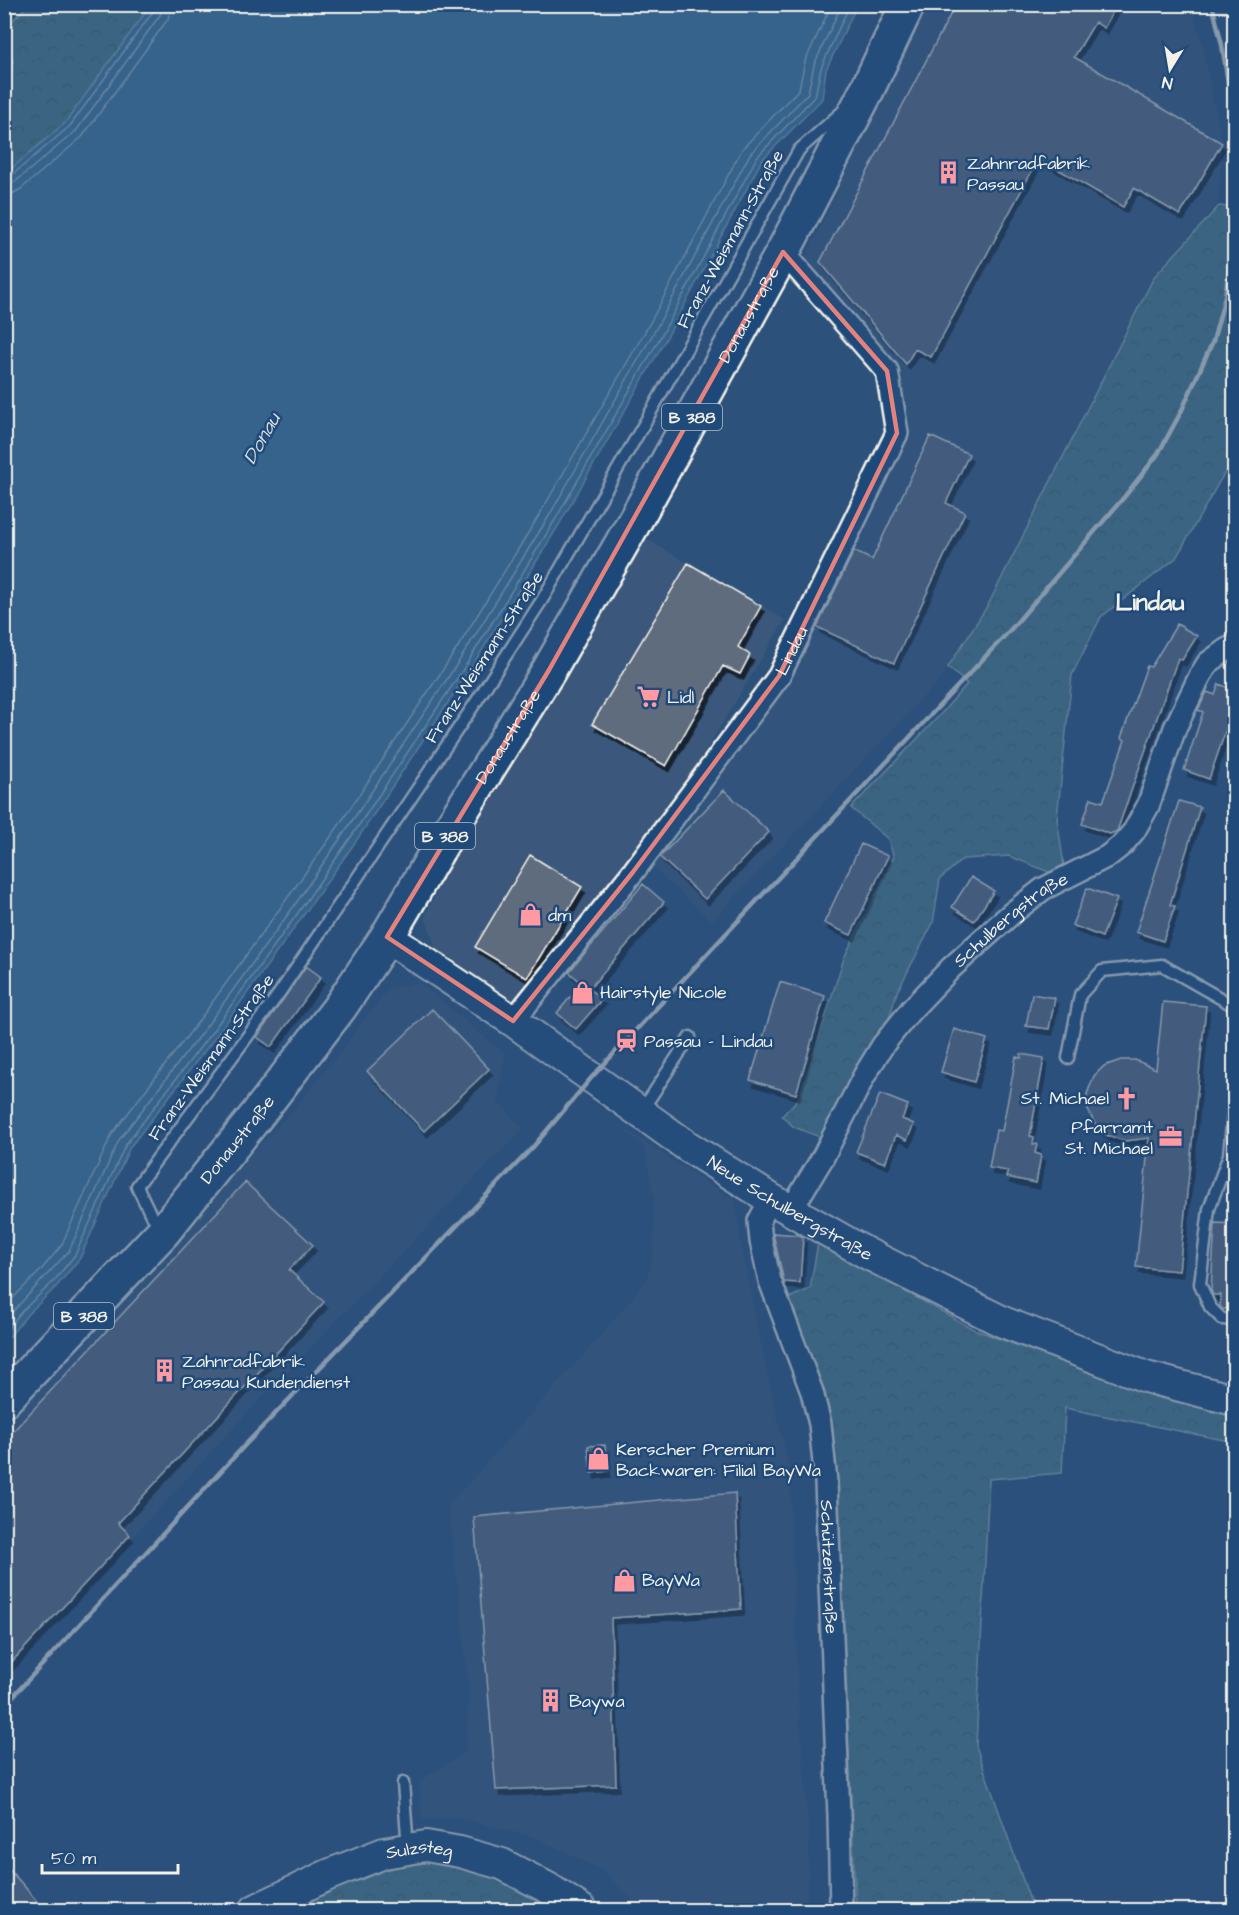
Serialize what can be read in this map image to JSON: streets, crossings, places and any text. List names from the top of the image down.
{
  "streets": {
    "main road": ["Donaustraße", "B 388"],
    "street": [
      "Lindau",
      "Schulbergstraße",
      "Neue Schulbergstraße",
      "Schützenstraße",
      "Sulzsteg"
    ],
    "lane": ["Franz-Weismann-Straße"]
  },
  "crossings": [
    ["Franz-Weismann-Straße", "Donaustraße"],
    ["Donaustraße", "Lindau"],
    ["Donaustraße", "Neue Schulbergstraße"],
    ["Lindau", "Neue Schulbergstraße"],
    ["Schulbergstraße", "Neue Schulbergstraße"],
    ["Schulbergstraße", "Schützenstraße"],
    ["Neue Schulbergstraße", "Schützenstraße"]
  ],
  "districts": ["Lindau"],
  "water": ["Donau"],
  "places": {
    "building": ["Zahnradfabrik Passau", "Zahnradfabrik Passau Kundendienst", "Baywa"],
    "supermarket": ["Lidl"],
    "shop": [
      "dm",
      "Hairstyle Nicole",
      "Kerscher Premium Backwaren: Filial BayWa",
      "BayWa"
    ],
    "station": ["Passau - Lindau"],
    "church": ["St. Michael"],
    "office": ["Pfarramt St. Michael"]
  },
  "scale_bar": "50 m",
  "north": "bottom"
}
